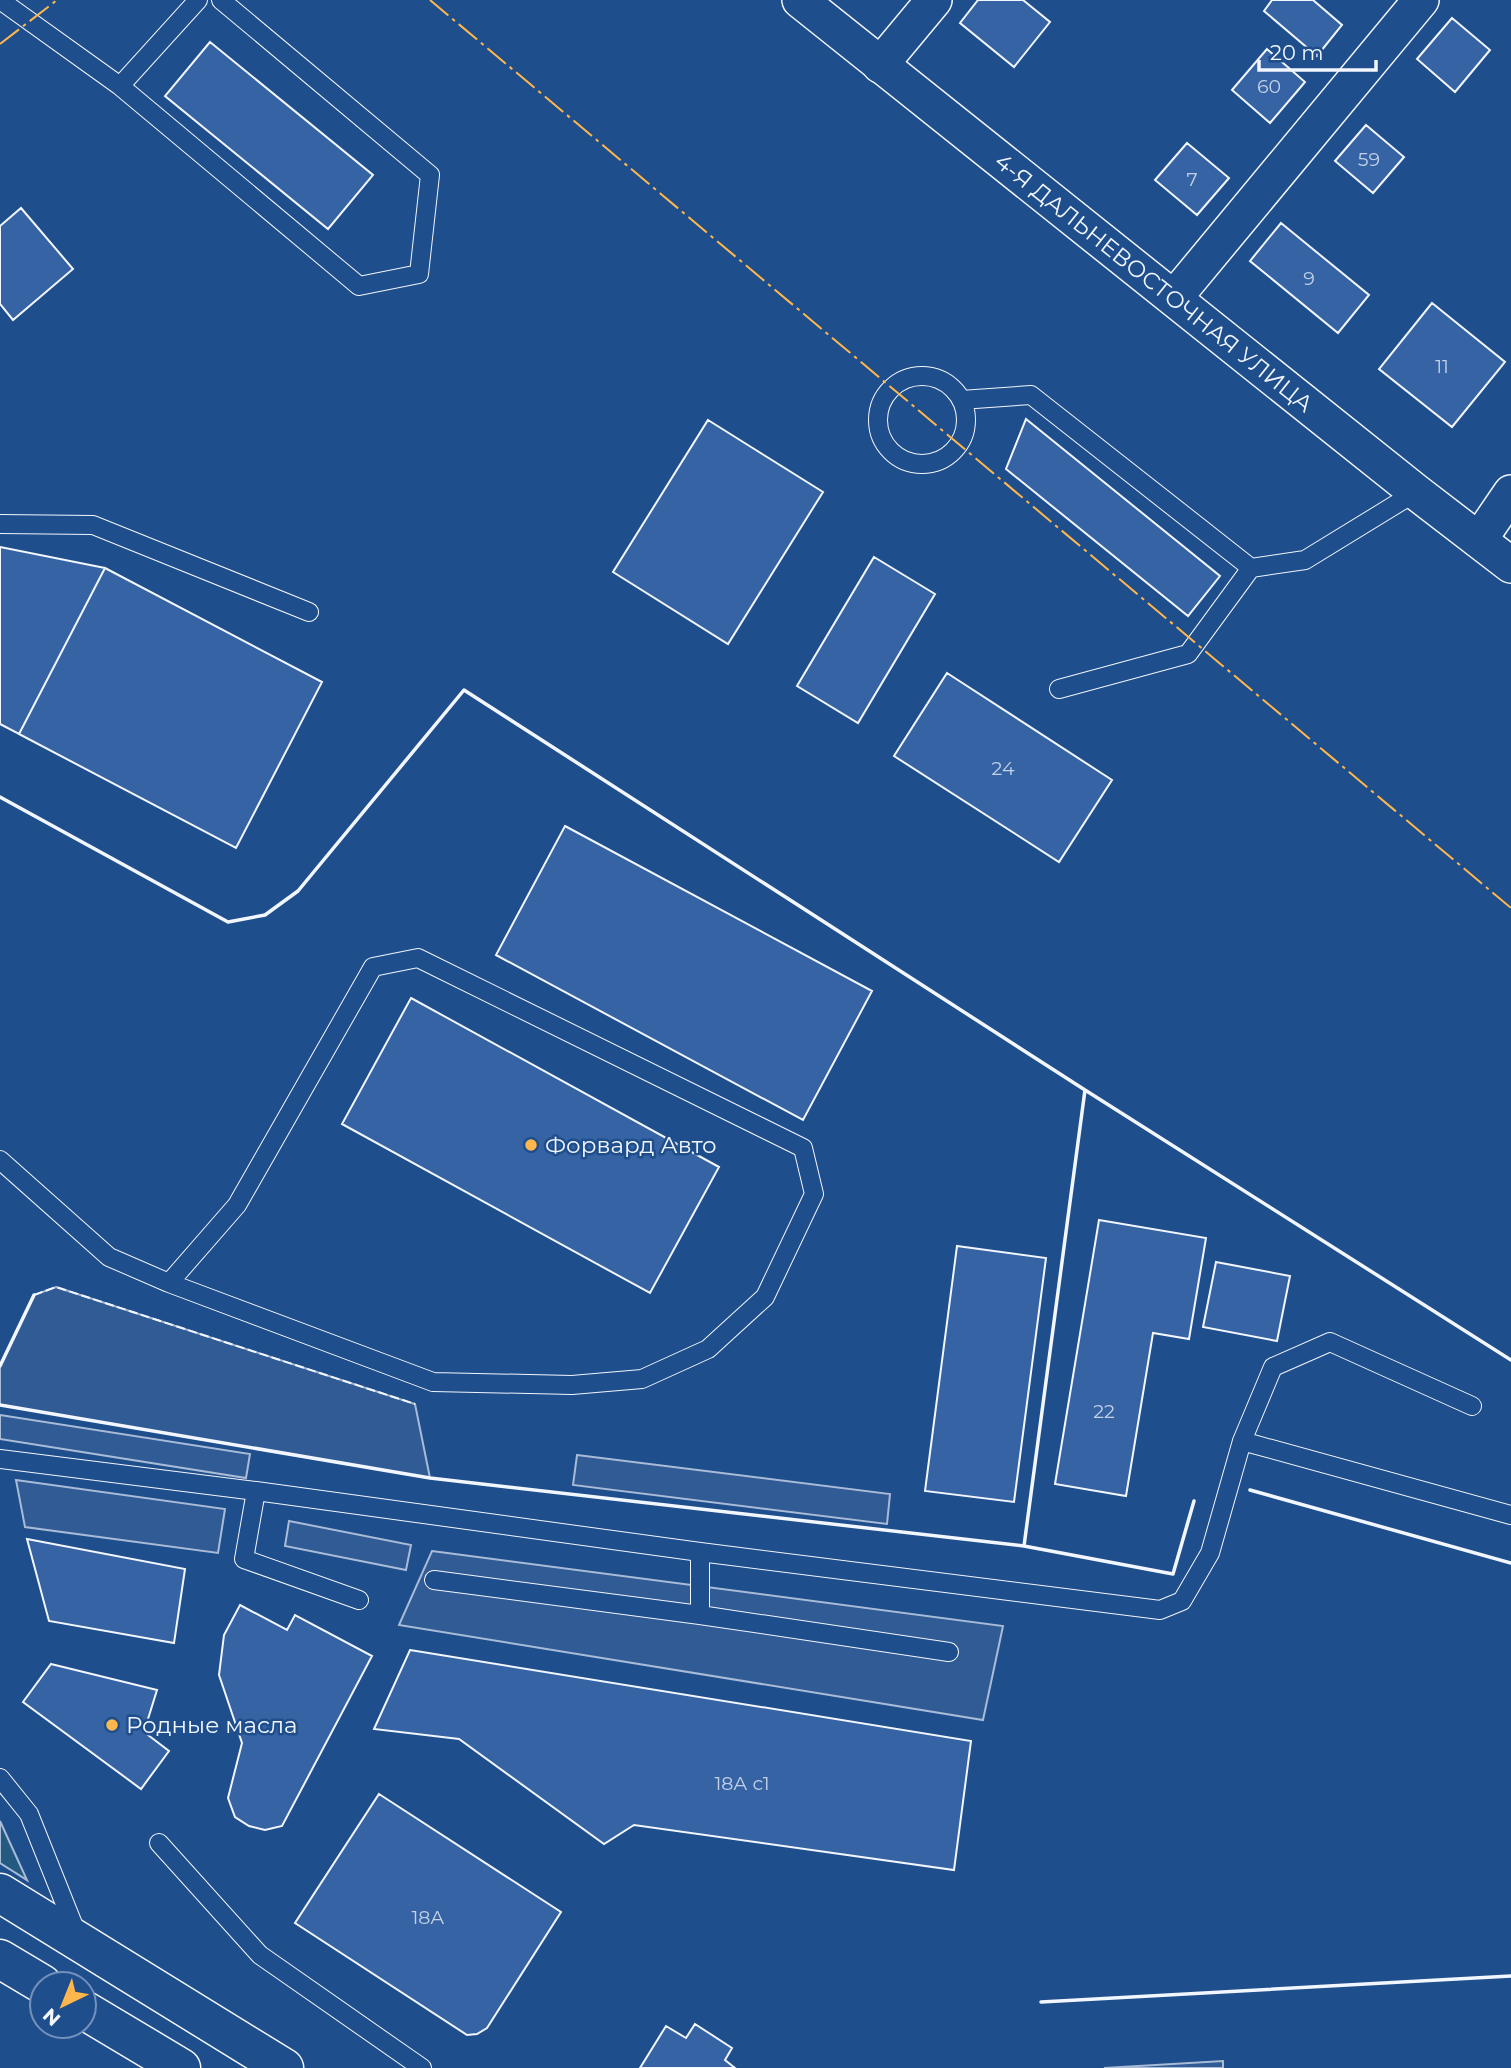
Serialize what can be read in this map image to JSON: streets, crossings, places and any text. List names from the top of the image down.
{
  "streets": {
    "street": ["4-Я ДАЛЬНЕВОСТОЧНАЯ УЛИЦА"]
  },
  "places": ["Форвард Авто", "Родные масла"],
  "house_numbers": [
    "60",
    "59",
    "7",
    "9",
    "11",
    "24",
    "22",
    "18А с1",
    "18А"
  ],
  "scale_bar": "20 m",
  "north": "bottom left"
}
